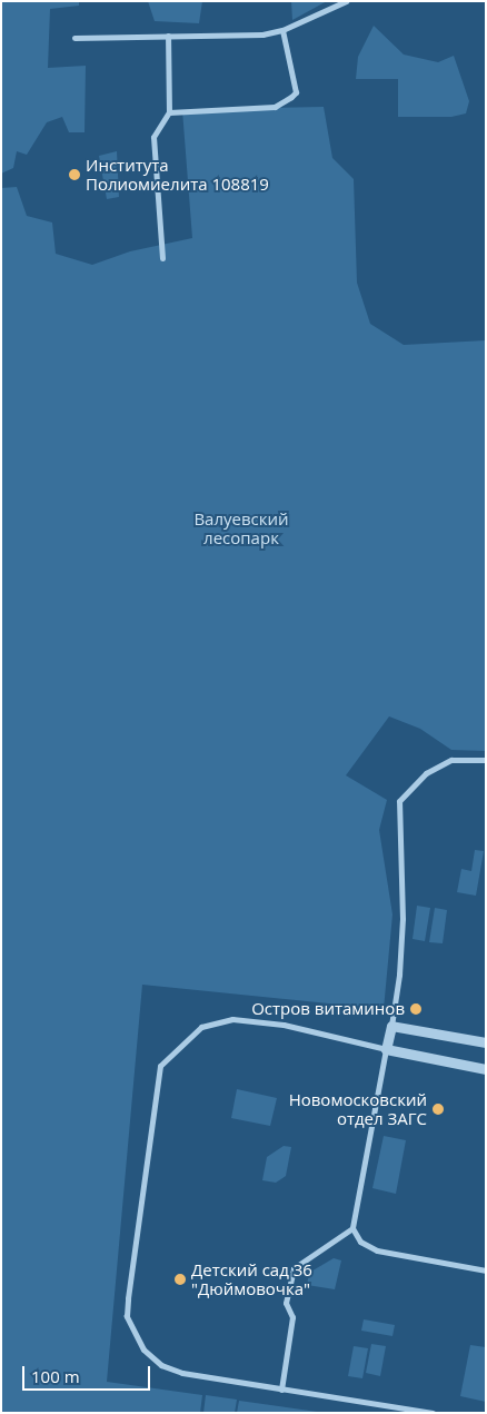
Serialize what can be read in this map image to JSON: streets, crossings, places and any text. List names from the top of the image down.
{
  "parks": ["Валуевский лесопарк"],
  "places": [
    "Института Полиомиелита 108819",
    "Остров витаминов",
    "Новомосковский отдел ЗАГС",
    "Детский сад 36 \"Дюймовочка\""
  ],
  "scale_bar": "100 m"
}
